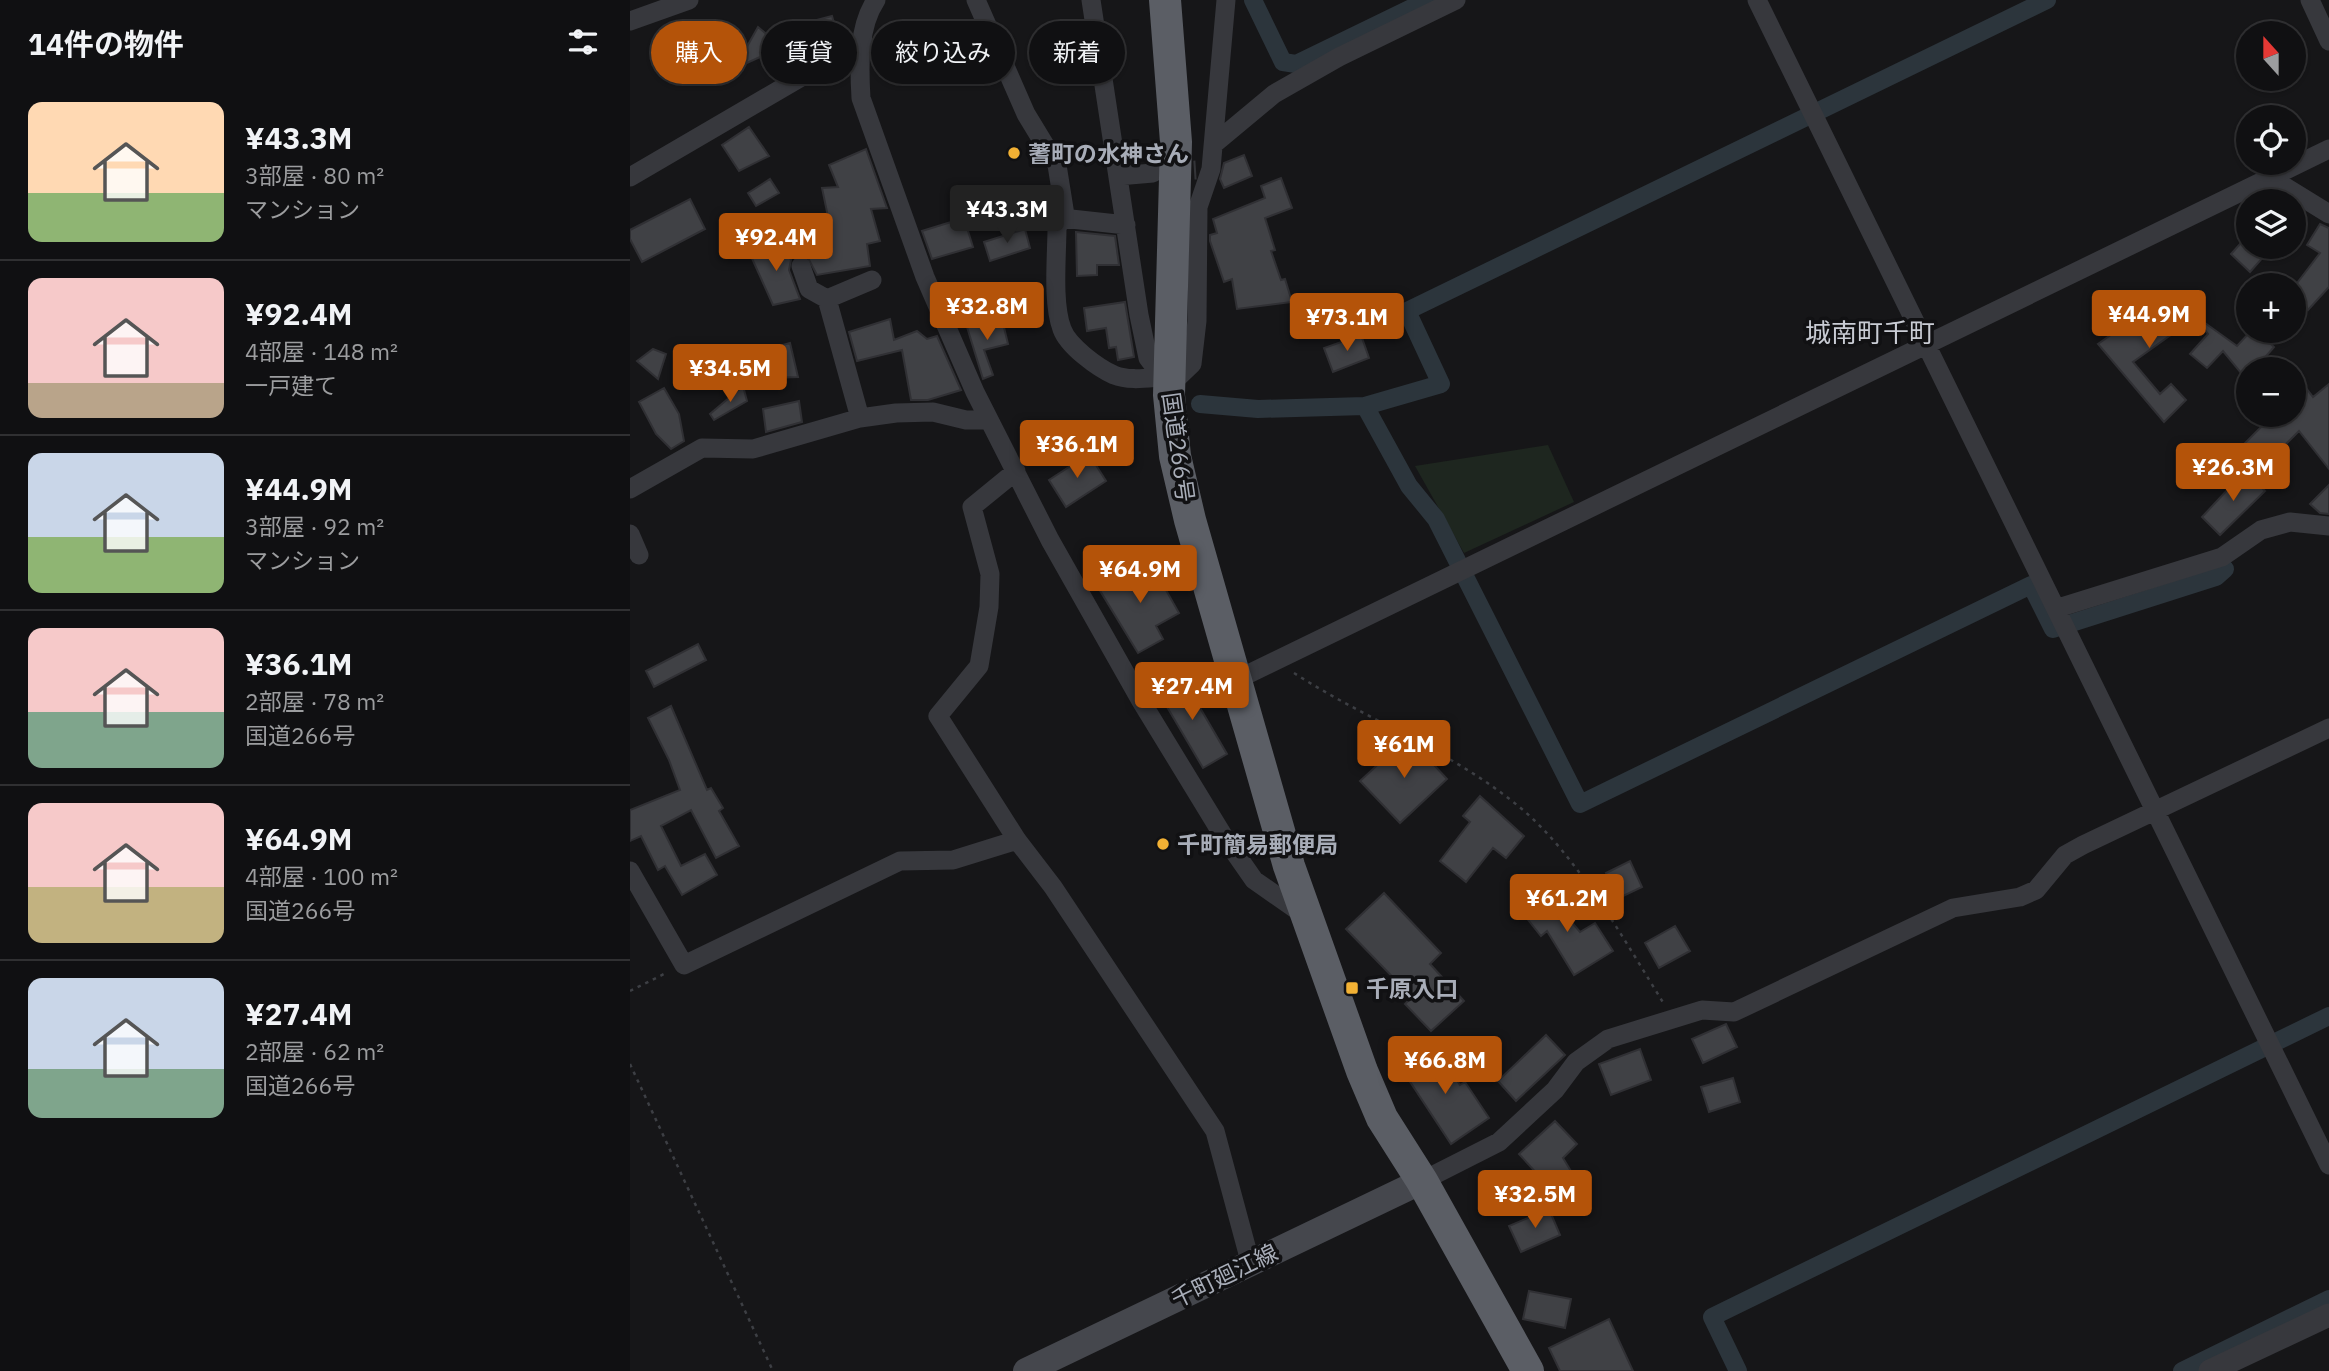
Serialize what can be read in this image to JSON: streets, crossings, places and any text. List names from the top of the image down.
{
  "streets": {
    "highway": ["国道266号"],
    "main road": ["千町廻江線"]
  },
  "crossings": [
    ["国道266号", "千町廻江線"]
  ],
  "districts": ["城南町千町"],
  "places": {
    "other": ["蓍町の水神さん", "千町簡易郵便局"],
    "transit": ["千原入口"]
  },
  "north": "top",
  "page": {
    "heading": "14件の物件",
    "map_buttons": ["+", "−"],
    "chip": [
      "購入",
      "賃貸",
      "絞り込み",
      "新着"
    ],
    "list": [
      {
        "name": "¥43.3M",
        "note": "3部屋 · 80 m² · マンション"
      },
      {
        "name": "¥92.4M",
        "note": "4部屋 · 148 m² · 一戸建て"
      },
      {
        "name": "¥44.9M",
        "note": "3部屋 · 92 m² · マンション"
      },
      {
        "name": "¥36.1M",
        "note": "2部屋 · 78 m² · 国道266号"
      },
      {
        "name": "¥64.9M",
        "note": "4部屋 · 100 m² · 国道266号"
      },
      {
        "name": "¥27.4M",
        "note": "2部屋 · 62 m² · 国道266号"
      }
    ],
    "price": [
      "¥43.3M",
      "¥92.4M",
      "¥32.8M",
      "¥44.9M",
      "¥73.1M",
      "¥34.5M",
      "¥36.1M",
      "¥26.3M",
      "¥64.9M",
      "¥27.4M",
      "¥61M",
      "¥61.2M",
      "¥66.8M",
      "¥32.5M"
    ]
  }
}
